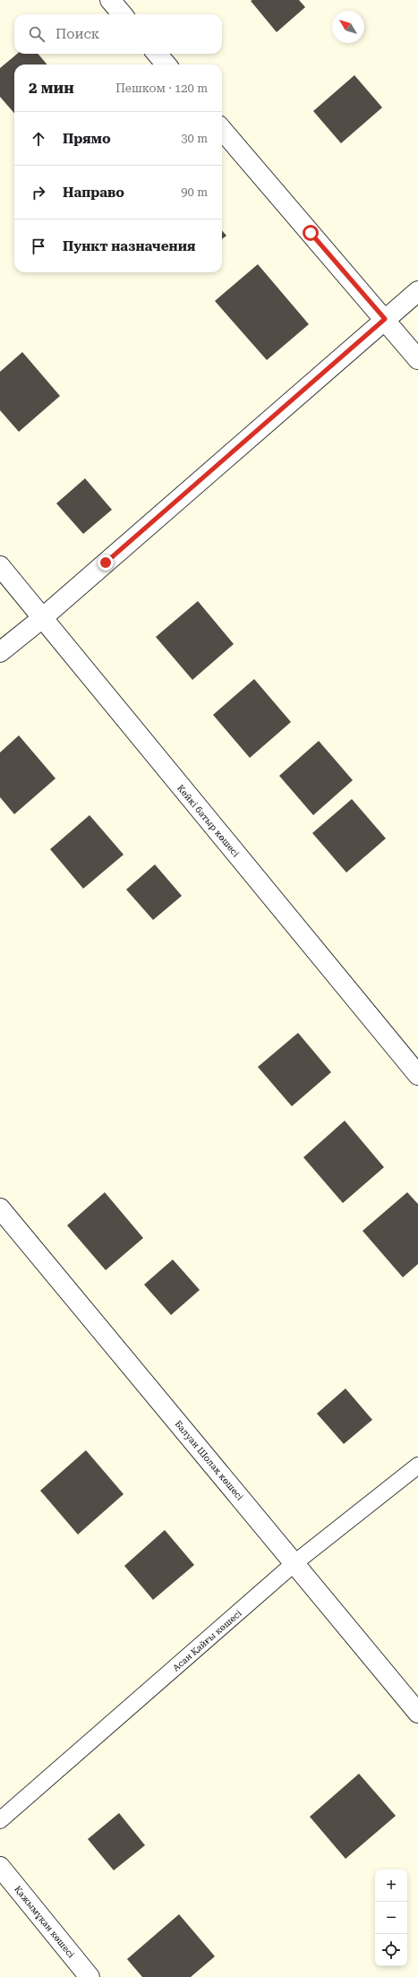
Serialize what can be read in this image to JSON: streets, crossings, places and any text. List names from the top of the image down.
{
  "streets": {
    "street": ["Кейкі батыр көшесі", "Балуан Шолақ көшесі", "Қажымұқан көшесі"],
    "lane": ["Асан Қайғы көшесі"]
  },
  "crossings": [
    ["Балуан Шолақ көшесі", "Асан Қайғы көшесі"]
  ],
  "north": "top left",
  "page": {
    "search": "Поиск",
    "heading": ["2 мин", "Пешком · 120 m"],
    "list": [
      ["Прямо", "30 m"],
      ["Направо", "90 m"],
      "Пункт назначения"
    ],
    "map_buttons": ["+", "−"]
  }
}
